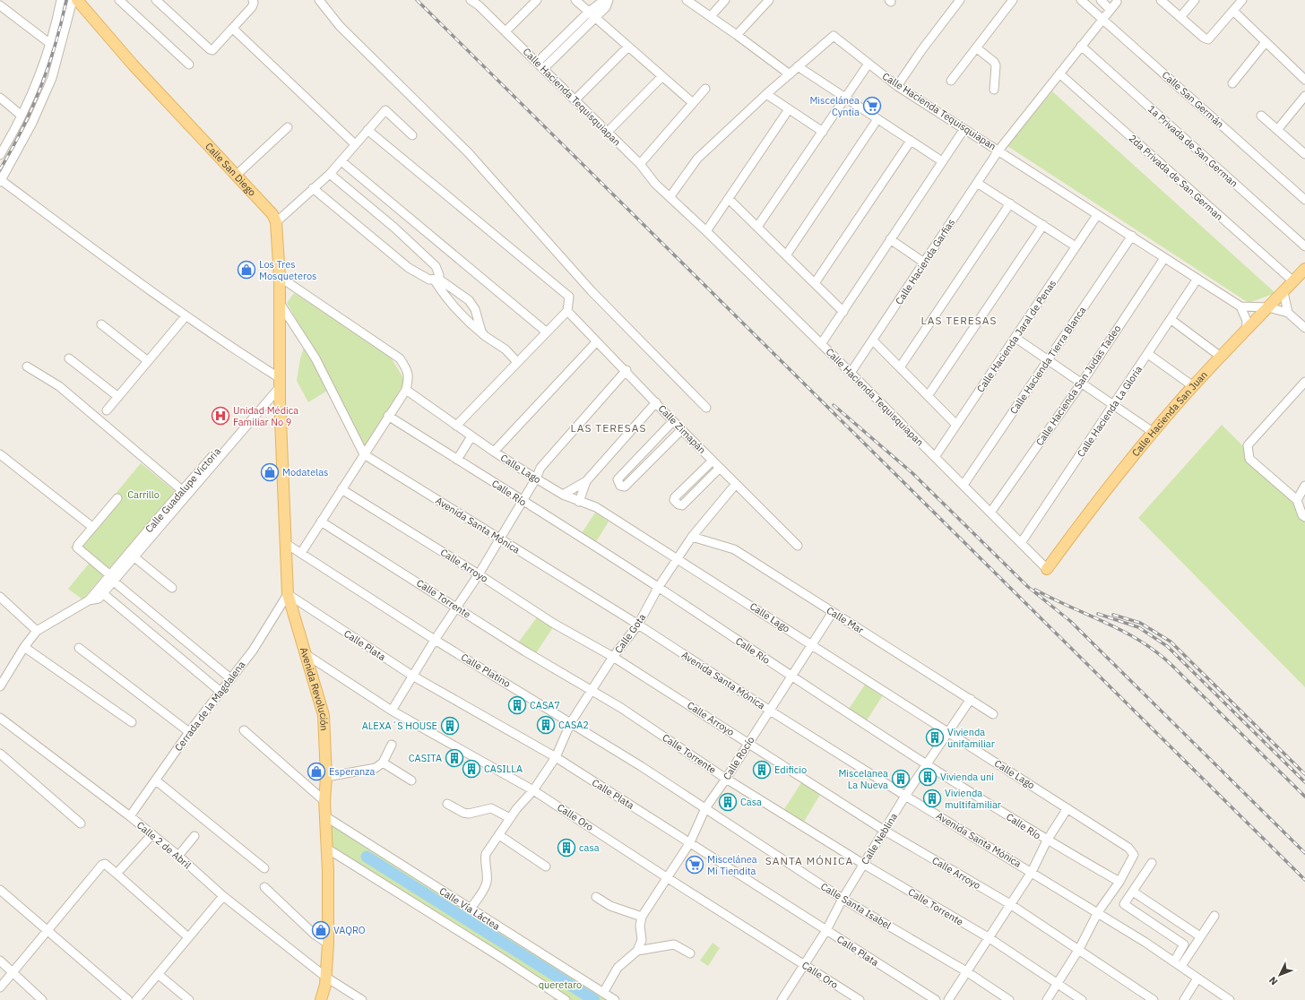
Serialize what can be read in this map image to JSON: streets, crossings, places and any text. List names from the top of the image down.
{
  "streets": {
    "main road": ["Calle San Diego", "Calle Hacienda San Juan", "Avenida Revolución"],
    "street": [
      "Calle Hacienda Tequisquiapan",
      "Calle San Germán",
      "1a Privada de San German",
      "2da Privada de San German",
      "Calle Hacienda Garfias",
      "Calle Hacienda Jaral de Penas",
      "Calle Hacienda Tierra Blanca",
      "Calle Hacienda San Judas Tadeo",
      "Calle Hacienda La Gloria",
      "Calle Zimapán",
      "Calle Lago",
      "Calle Guadalupe Victoria",
      "Calle Río",
      "Avenida Santa Mónica",
      "Calle Arroyo",
      "Calle Torrente",
      "Calle Mar",
      "Calle Gota",
      "Calle Plata",
      "Calle Platino",
      "Cerrada de la Magdalena",
      "Calle Rocío",
      "Calle Oro",
      "Calle Neblina",
      "Calle 2 de Abril",
      "Calle Santa Isabel",
      "Calle Vía Láctea"
    ]
  },
  "crossings": [
    ["Calle Hacienda Tequisquiapan", "Calle Hacienda Garfias"],
    ["Calle Hacienda Tequisquiapan", "Calle Hacienda Jaral de Penas"],
    ["Calle Hacienda Tequisquiapan", "Calle Hacienda Tierra Blanca"],
    ["Calle Hacienda Tequisquiapan", "Calle Hacienda San Judas Tadeo"],
    ["Calle Hacienda Tequisquiapan", "Calle Hacienda La Gloria"],
    ["Calle Hacienda Tequisquiapan", "Calle Hacienda San Juan"],
    ["Calle San Germán", "Calle Hacienda Garfias"],
    ["1a Privada de San German", "Calle Hacienda Garfias"],
    ["Calle San Diego", "Calle Guadalupe Victoria"],
    ["Calle San Diego", "Avenida Revolución"],
    ["2da Privada de San German", "Calle Hacienda Garfias"],
    ["2da Privada de San German", "Calle Hacienda San Juan"],
    ["Calle Zimapán", "Calle Gota"],
    ["Calle Lago", "Calle Río"],
    ["Calle Lago", "Calle Gota"],
    ["Calle Lago", "Calle Rocío"],
    ["Calle Lago", "Calle Neblina"],
    ["Calle Guadalupe Victoria", "Avenida Revolución"],
    ["Calle Río", "Calle Gota"],
    ["Calle Río", "Calle Rocío"],
    ["Calle Río", "Calle Neblina"],
    ["Avenida Santa Mónica", "Calle Gota"],
    ["Avenida Santa Mónica", "Calle Rocío"],
    ["Avenida Santa Mónica", "Calle Neblina"],
    ["Calle Arroyo", "Calle Gota"],
    ["Calle Arroyo", "Calle Rocío"],
    ["Calle Arroyo", "Calle Neblina"],
    ["Calle Torrente", "Calle Gota"],
    ["Calle Torrente", "Calle Rocío"],
    ["Calle Torrente", "Calle Neblina"],
    ["Calle Mar", "Calle Gota"],
    ["Calle Mar", "Calle Rocío"],
    ["Calle Mar", "Calle Neblina"],
    ["Calle Gota", "Calle Plata"],
    ["Calle Gota", "Calle Platino"],
    ["Calle Gota", "Calle Oro"],
    ["Calle Gota", "Calle Vía Láctea"],
    ["Calle Plata", "Avenida Revolución"],
    ["Calle Plata", "Cerrada de la Magdalena"],
    ["Calle Plata", "Calle Rocío"],
    ["Calle Plata", "Calle Neblina"],
    ["Calle Platino", "Avenida Revolución"],
    ["Calle Platino", "Calle Rocío"],
    ["Calle Platino", "Calle Santa Isabel"],
    ["Avenida Revolución", "Cerrada de la Magdalena"],
    ["Avenida Revolución", "Calle Oro"],
    ["Avenida Revolución", "Calle 2 de Abril"],
    ["Avenida Revolución", "Calle Vía Láctea"],
    ["Cerrada de la Magdalena", "Calle 2 de Abril"],
    ["Calle Rocío", "Calle Oro"],
    ["Calle Rocío", "Calle Santa Isabel"],
    ["Calle Oro", "Calle Neblina"],
    ["Calle Neblina", "Calle Santa Isabel"]
  ],
  "districts": ["LAS TERESAS", "LAS TERESAS", "SANTA MÓNICA"],
  "parks": ["Carrillo", "queretaro"],
  "places": {
    "supermarket": ["Miscelánea Cyntia", "Miscelánea Mi Tiendita"],
    "shop": [
      "Los Tres Mosqueteros",
      "Modatelas",
      "Esperanza",
      "VAQRO"
    ],
    "hospital": ["Unidad Médica Familiar No 9"],
    "building": [
      "CASA7",
      "CASA2",
      "ALEXA´S HOUSE",
      "Vivienda unifamiliar",
      "CASITA",
      "CASILLA",
      "Edificio",
      "Vivienda uni",
      "Miscelanea La Nueva",
      "Vivienda multifamiliar",
      "Casa",
      "casa"
    ]
  },
  "north": "bottom left"
}
